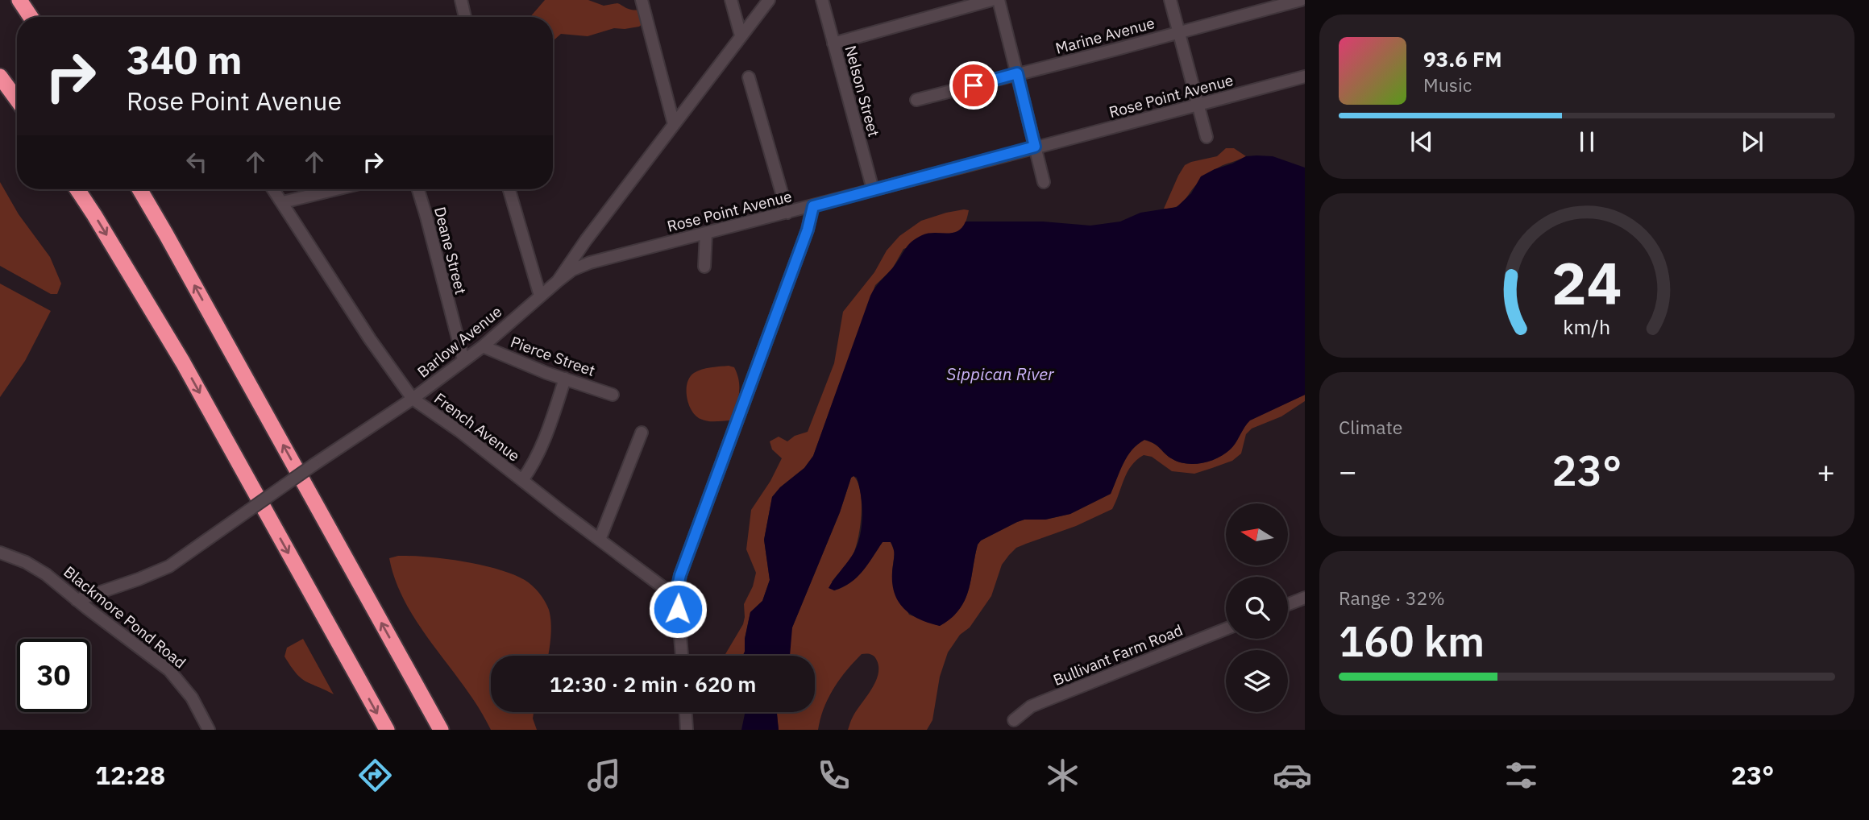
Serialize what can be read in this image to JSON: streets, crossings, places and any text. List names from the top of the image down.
{
  "streets": {
    "street": [
      "Marine Avenue",
      "Nelson Street",
      "Rose Point Avenue",
      "Deane Street",
      "Barlow Avenue",
      "Pierce Street",
      "French Avenue",
      "Blackmore Pond Road",
      "Bullivant Farm Road"
    ]
  },
  "crossings": [
    ["Nelson Street", "Rose Point Avenue"],
    ["Rose Point Avenue", "Barlow Avenue"],
    ["Deane Street", "Barlow Avenue"],
    ["Barlow Avenue", "Pierce Street"],
    ["Barlow Avenue", "French Avenue"],
    ["Barlow Avenue", "Blackmore Pond Road"]
  ],
  "water": ["Sippican River"],
  "north": "left",
  "page": {
    "turn": ["340 m", "Rose Point Avenue"],
    "song": ["93.6 FM", "Music"],
    "tile": [
      "Climate",
      ["Range · 32%", "160 km"]
    ],
    "heat": ["−", "23°", "+"],
    "limit": "30",
    "trip": "12:30 · 2 min · 620 m",
    "tabs": ["12:28", "23°"],
    "gauge": ["24", "km/h"]
  }
}
